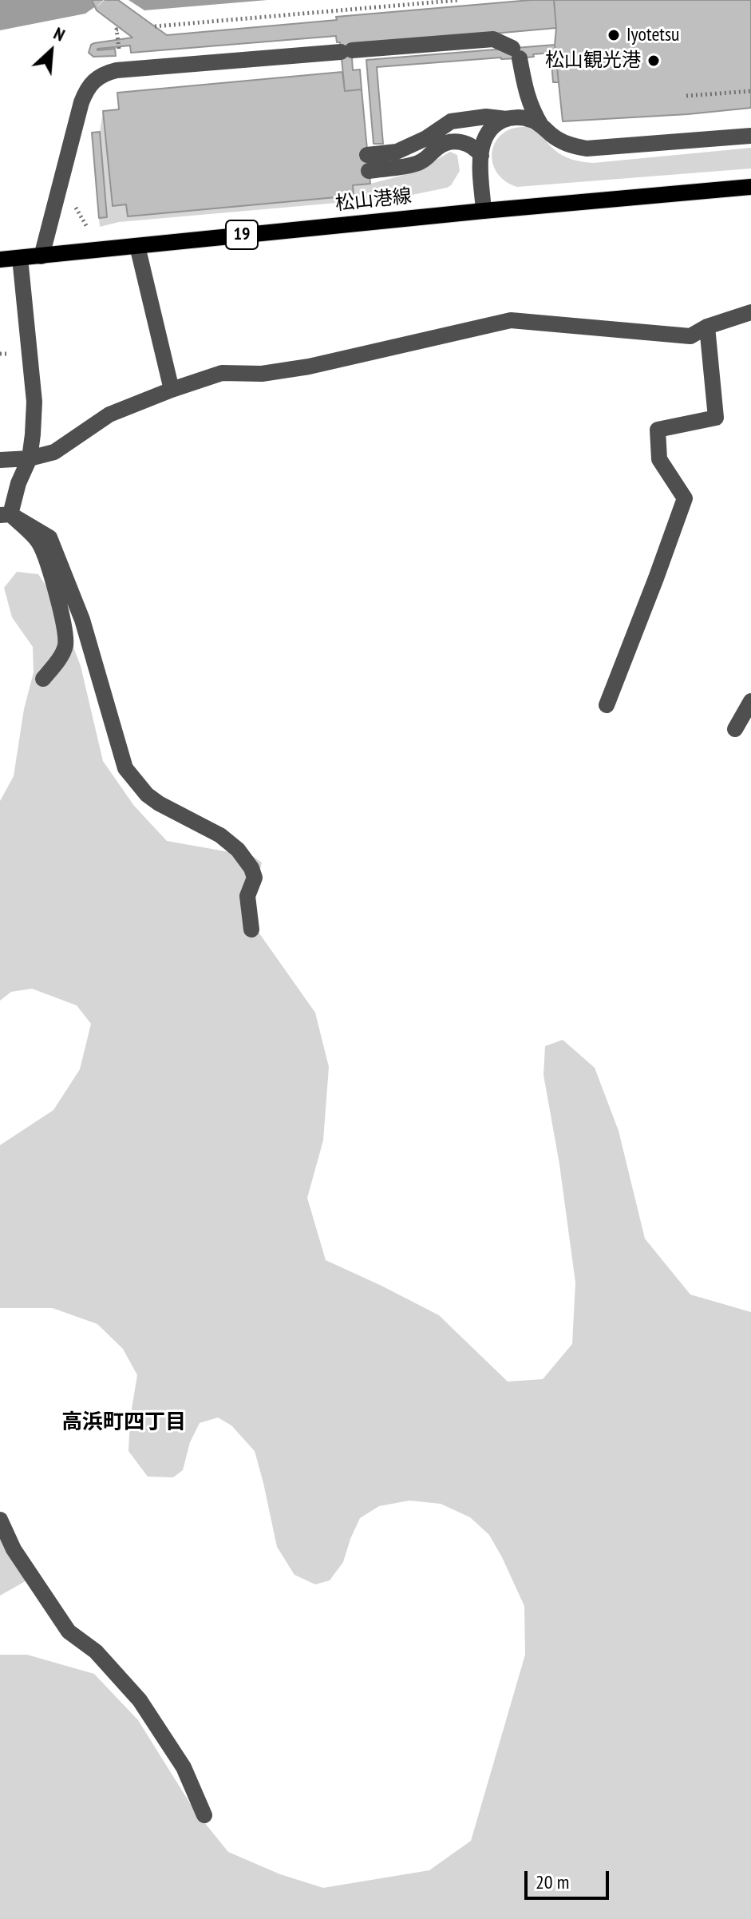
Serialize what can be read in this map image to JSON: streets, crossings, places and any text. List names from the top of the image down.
{
  "streets": {
    "main road": ["松山港線", "19"]
  },
  "districts": ["高浜町四丁目"],
  "places": ["Iyotetsu", "松山観光港"],
  "scale_bar": "20 m",
  "north": "top right"
}
